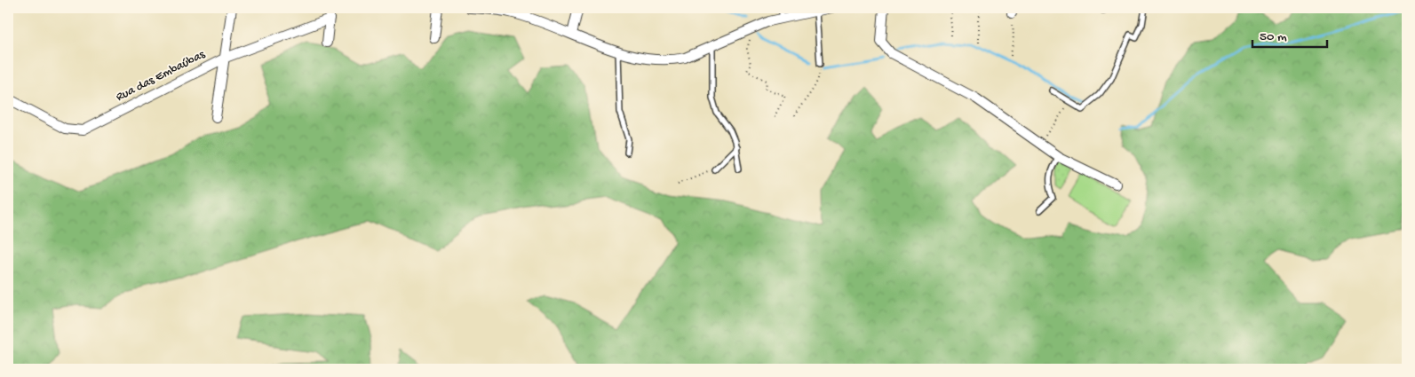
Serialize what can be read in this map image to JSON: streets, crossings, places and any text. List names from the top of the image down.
{
  "streets": {
    "street": ["Rua das Embaúbas"]
  },
  "scale_bar": "50 m"
}
